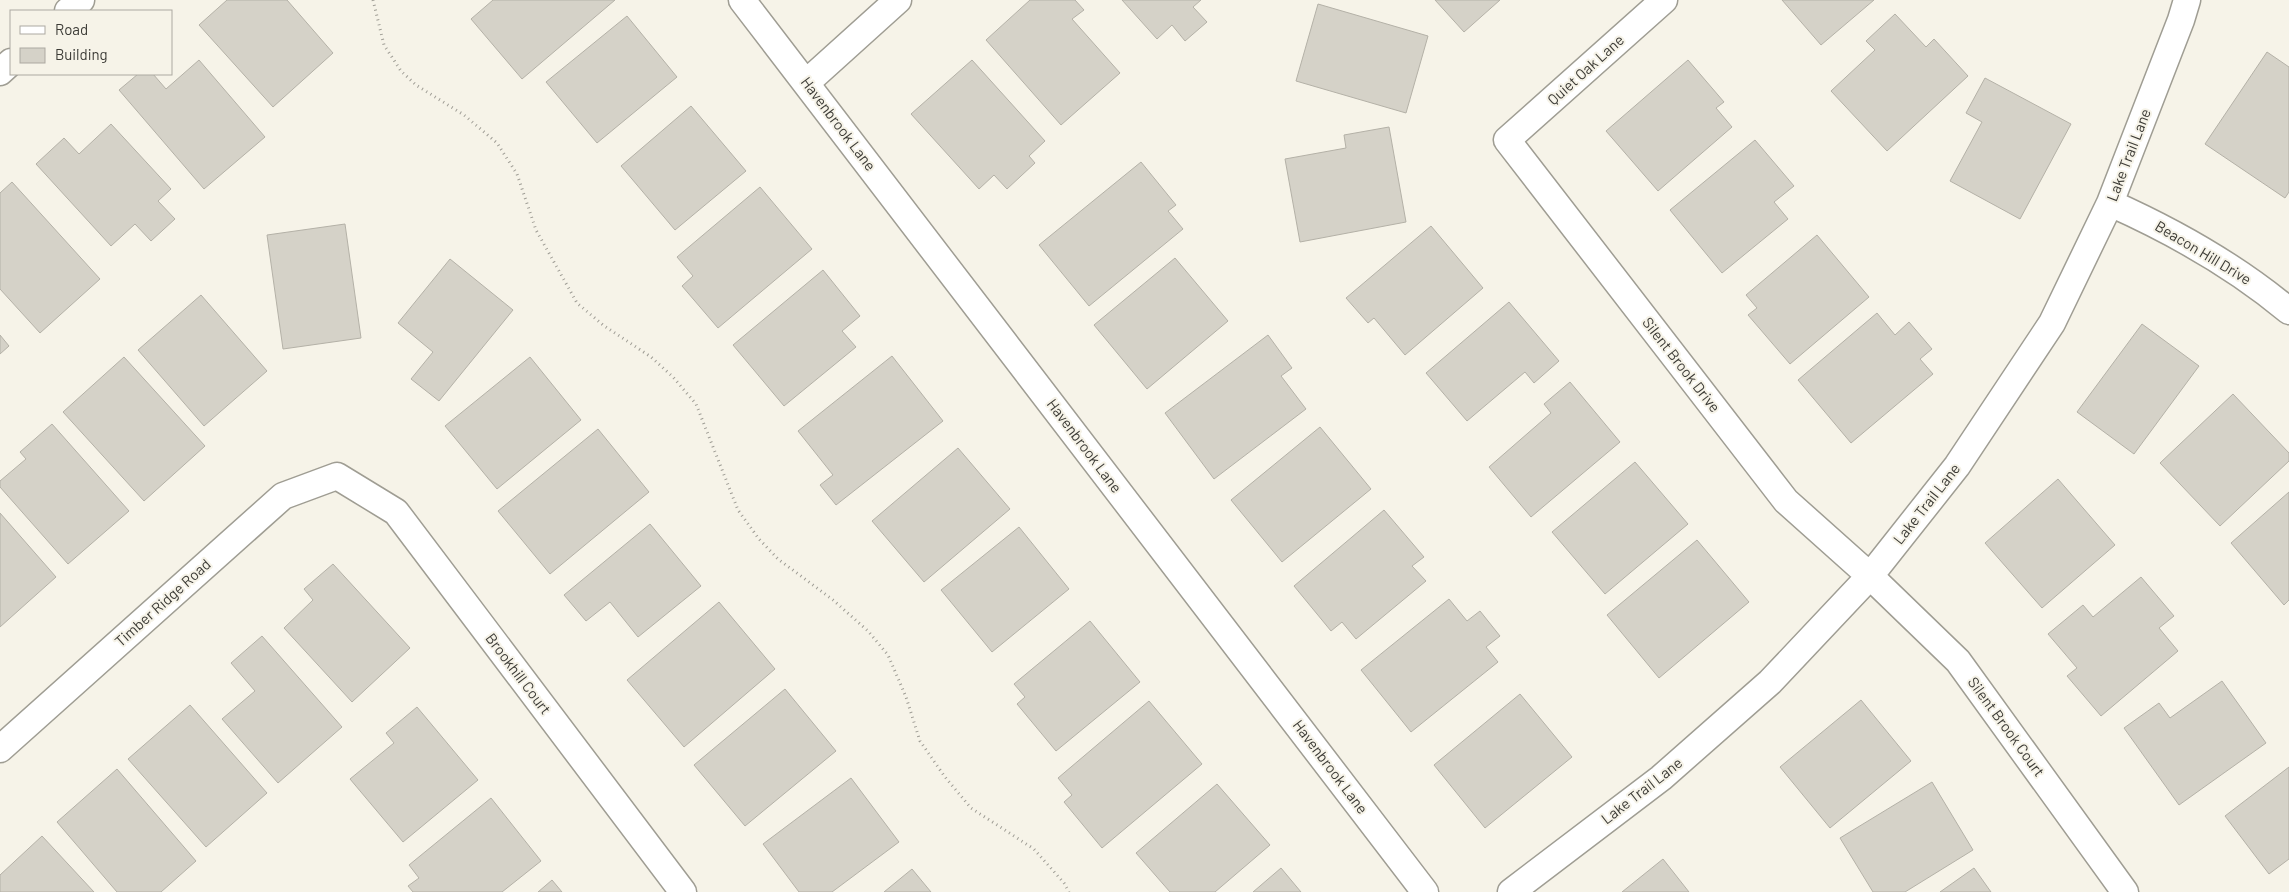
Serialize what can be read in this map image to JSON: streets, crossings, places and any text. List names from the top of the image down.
{
  "streets": {
    "street": [
      "Quiet Oak Lane",
      "Havenbrook Lane",
      "Lake Trail Lane",
      "Beacon Hill Drive",
      "Silent Brook Drive",
      "Timber Ridge Road",
      "Brookhill Court",
      "Silent Brook Court"
    ]
  },
  "crossings": [
    ["Quiet Oak Lane", "Silent Brook Drive"],
    ["Lake Trail Lane", "Beacon Hill Drive"],
    ["Lake Trail Lane", "Silent Brook Drive"],
    ["Lake Trail Lane", "Silent Brook Court"],
    ["Silent Brook Drive", "Silent Brook Court"],
    ["Timber Ridge Road", "Brookhill Court"]
  ],
  "legend": ["Road", "Building"]
}
